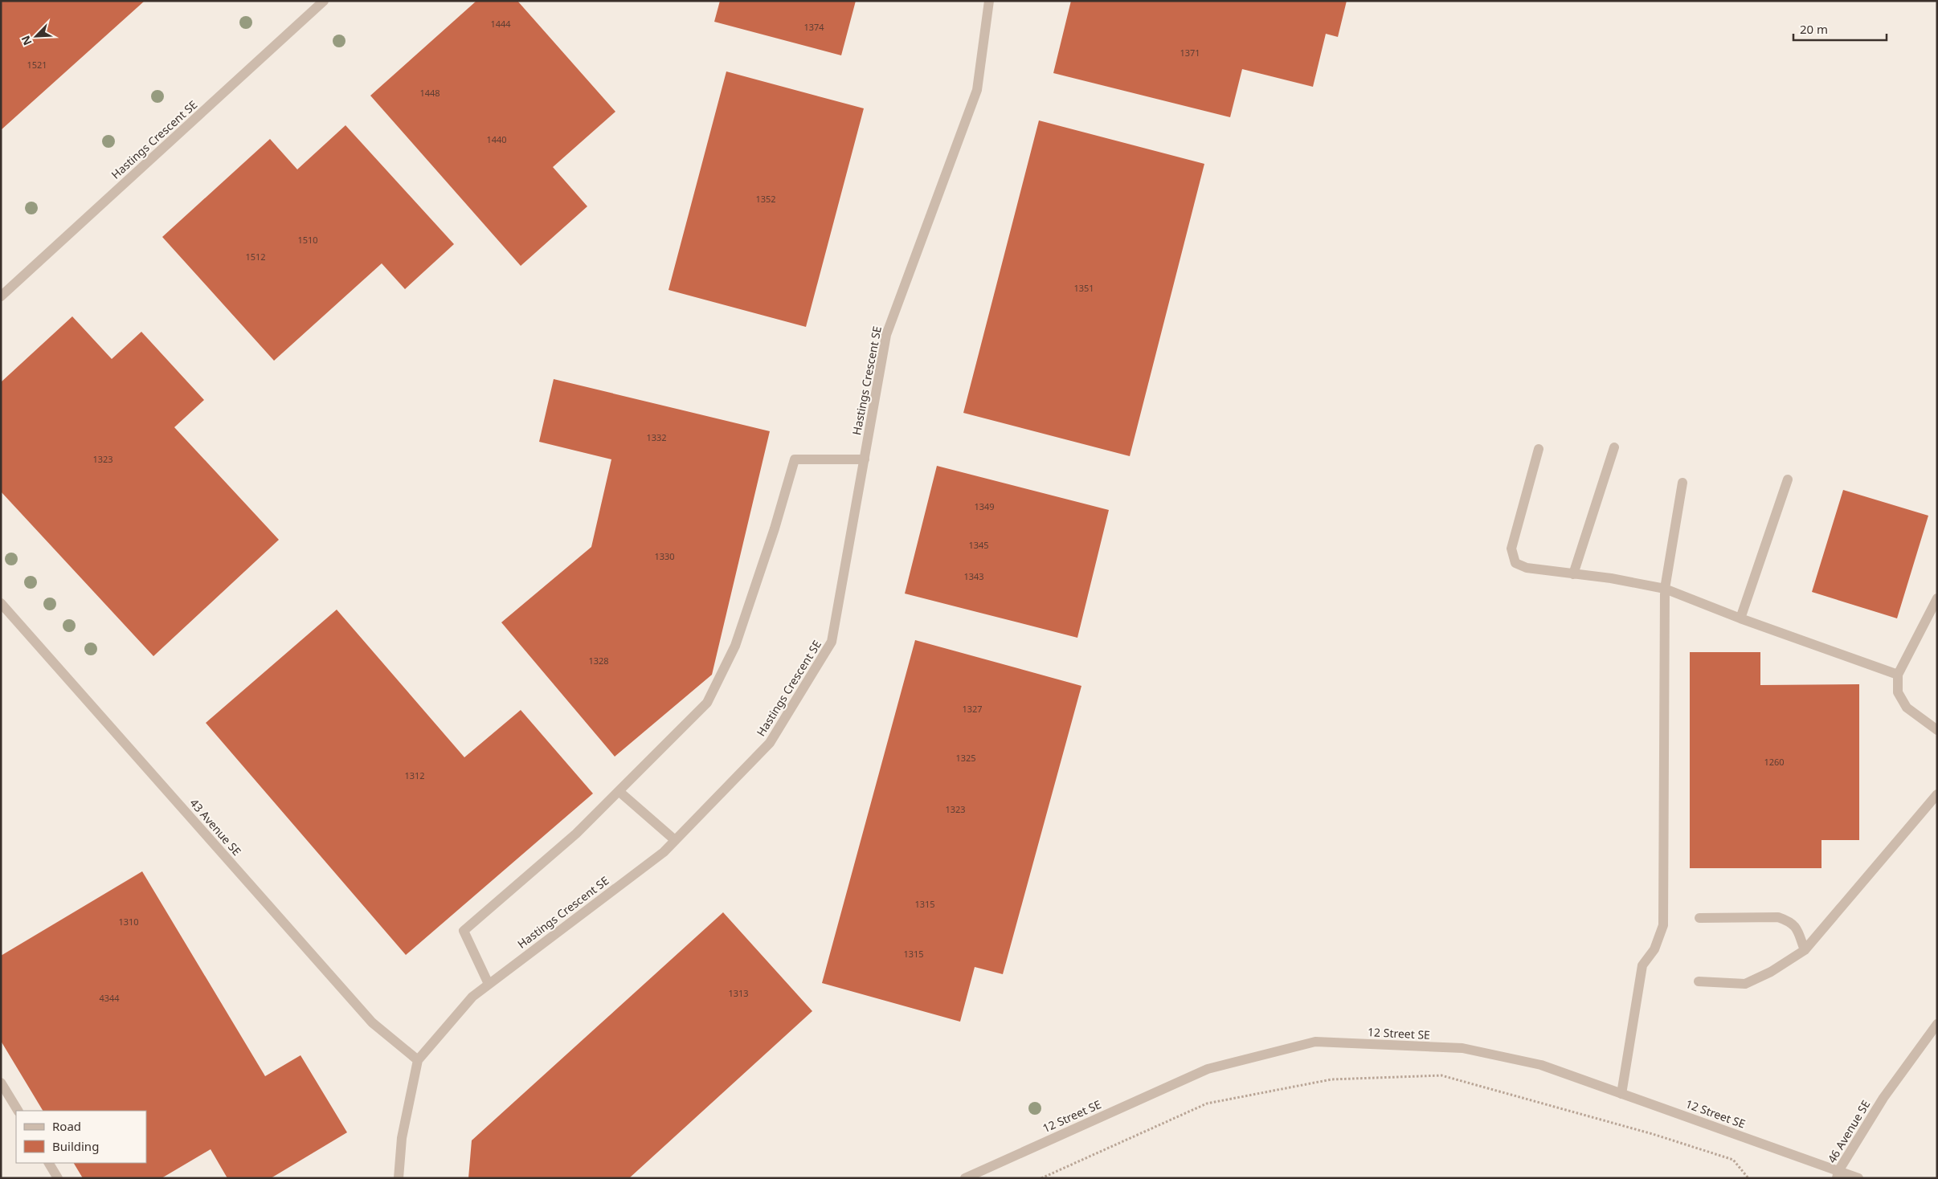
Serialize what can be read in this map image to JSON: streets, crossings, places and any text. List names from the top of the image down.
{
  "streets": {
    "street": [
      "Hastings Crescent SE",
      "43 Avenue SE",
      "12 Street SE",
      "46 Avenue SE"
    ]
  },
  "crossings": [
    ["Hastings Crescent SE", "43 Avenue SE"],
    ["12 Street SE", "46 Avenue SE"]
  ],
  "house_numbers": [
    "1444",
    "1374",
    "1371",
    "1521",
    "1448",
    "1440",
    "1352",
    "1510",
    "1512",
    "1351",
    "1332",
    "1323",
    "1349",
    "1345",
    "1330",
    "1343",
    "1328",
    "1327",
    "1325",
    "1260",
    "1312",
    "1323",
    "1315",
    "1310",
    "1315",
    "1313",
    "4344"
  ],
  "legend": ["Road", "Building"],
  "scale_bar": "20 m",
  "north": "bottom left"
}
